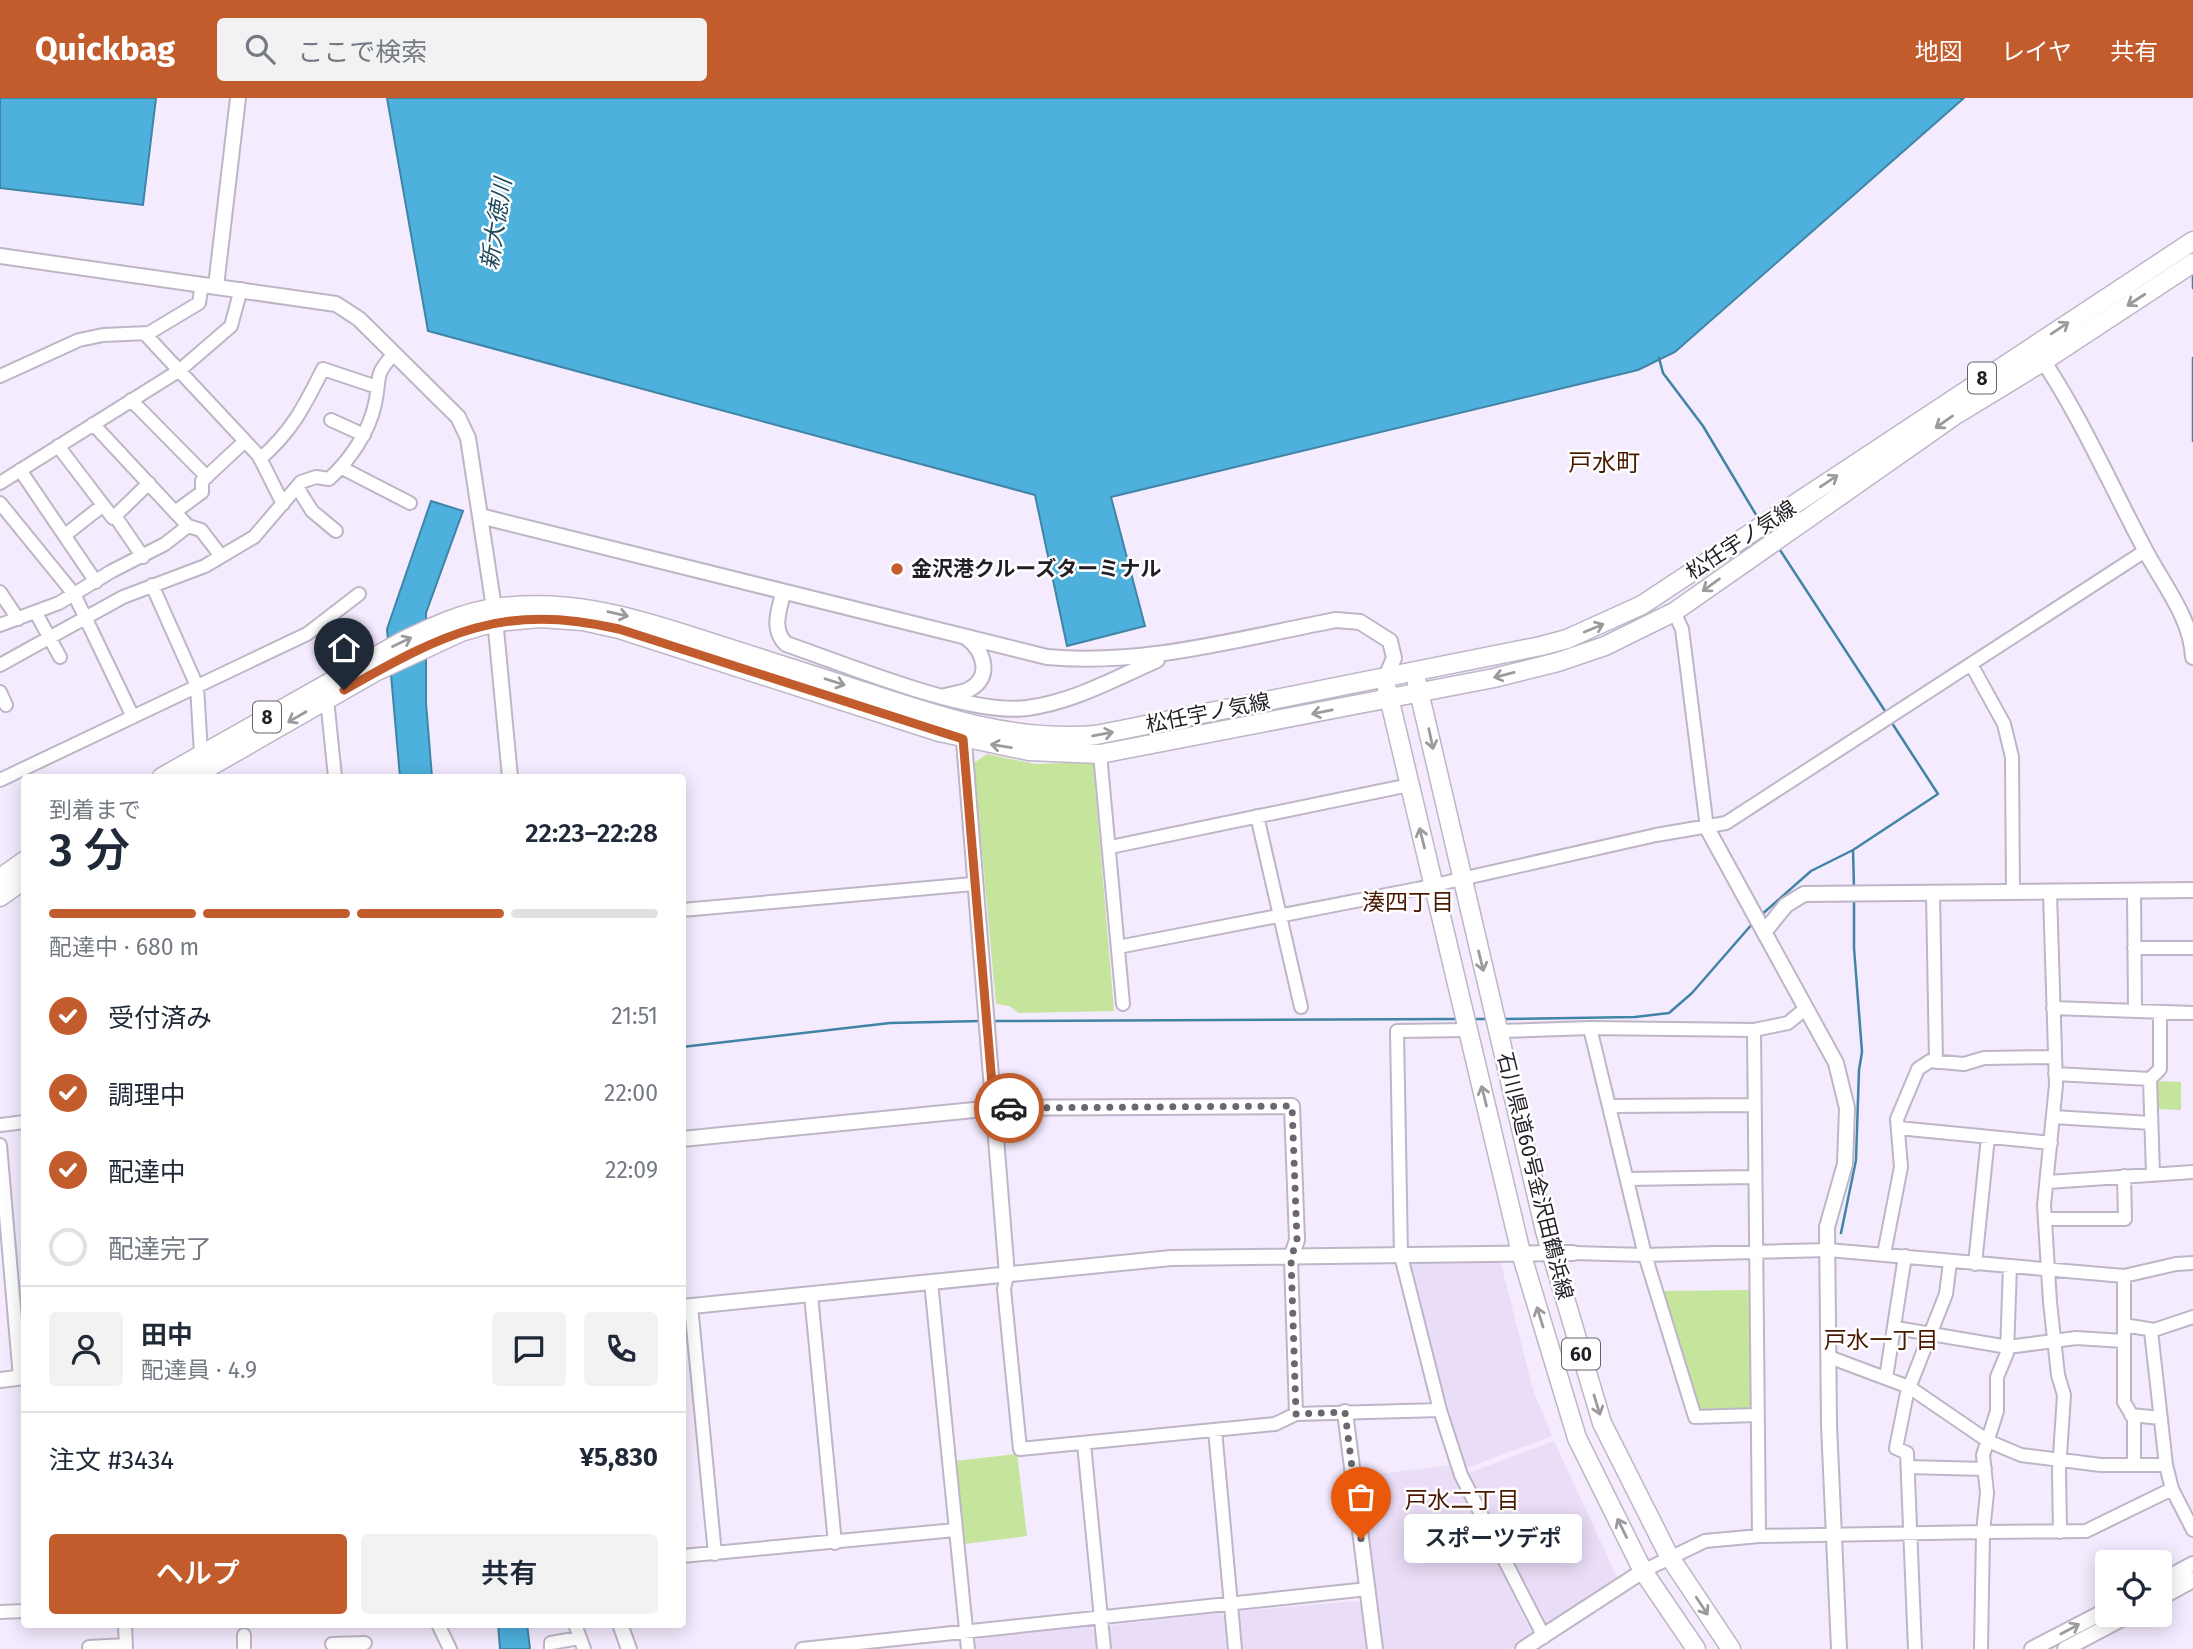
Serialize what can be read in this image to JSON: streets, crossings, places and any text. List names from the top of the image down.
{
  "streets": {
    "main road": [
      "8",
      "松任宇ノ気線",
      "石川県道60号金沢田鶴浜線",
      "60"
    ]
  },
  "crossings": [
    ["松任宇ノ気線", "石川県道60号金沢田鶴浜線"]
  ],
  "districts": [
    "戸水町",
    "湊四丁目",
    "戸水一丁目",
    "戸水二丁目"
  ],
  "water": ["新大徳川"],
  "places": ["金沢港クルーズターミナル", "スポーツデポ"],
  "page": {
    "header": "Quickbag",
    "search": "ここで検索",
    "nav": ["地図", "レイヤ", "共有"],
    "heading": ["3 分", "到着まで", "22:23–22:28"],
    "panel": [
      "田中",
      "配達員 · 4.9",
      "注文 #3434",
      "¥5,830"
    ],
    "bar": "配達中 · 680 m",
    "list": [
      ["受付済み", "21:51"],
      ["調理中", "22:00"],
      ["配達中", "22:09"],
      "配達完了"
    ],
    "bubble": "スポーツデポ",
    "buttons": ["ヘルプ", "共有"]
  }
}
